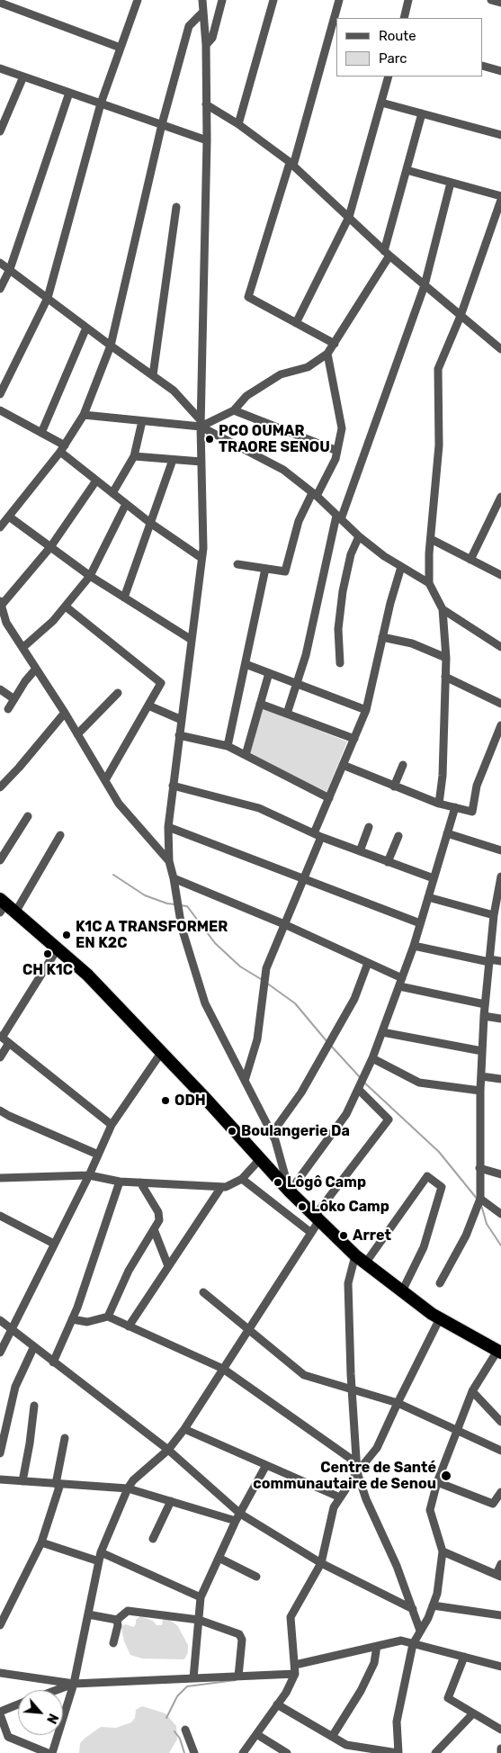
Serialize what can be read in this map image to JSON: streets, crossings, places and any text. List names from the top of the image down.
{
  "places": [
    "PCO OUMAR TRAORE SENOU",
    "K1C A TRANSFORMER EN K2C",
    "CH K1C",
    "ODH",
    "Boulangerie Da",
    "Lôgô Camp",
    "Lôko Camp",
    "Arret",
    "Centre de Santé communautaire de Senou"
  ],
  "legend": ["Route", "Parc"],
  "north": "bottom right"
}
